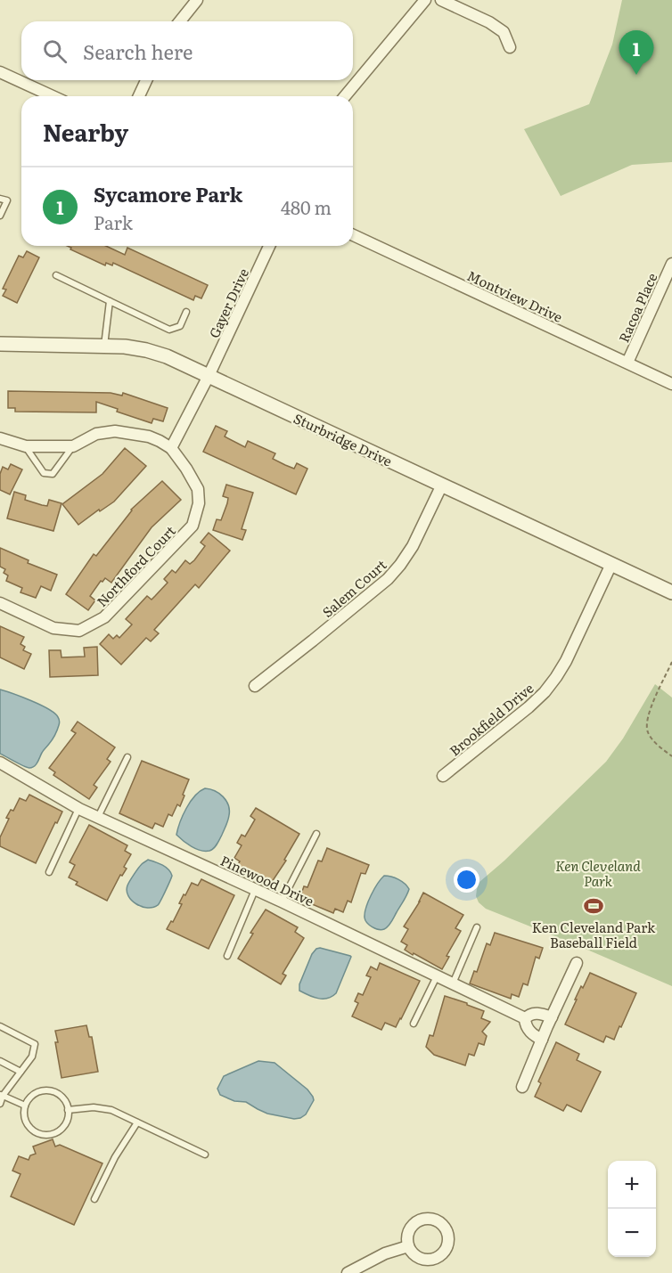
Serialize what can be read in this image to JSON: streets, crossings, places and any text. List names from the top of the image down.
{
  "streets": {
    "street": [
      "Montview Drive",
      "Gayer Drive",
      "Racoa Place",
      "Sturbridge Drive",
      "Northford Court",
      "Salem Court",
      "Brookfield Drive",
      "Pinewood Drive"
    ]
  },
  "crossings": [
    ["Montview Drive", "Racoa Place"],
    ["Gayer Drive", "Sturbridge Drive"],
    ["Sturbridge Drive", "Salem Court"],
    ["Sturbridge Drive", "Brookfield Drive"]
  ],
  "parks": ["Ken Cleveland Park"],
  "places": {
    "sports": ["Ken Cleveland Park Baseball Field"]
  },
  "page": {
    "search": "Search here",
    "pins": "1",
    "heading": "Nearby",
    "list": [
      {
        "mark": "1",
        "name": "Sycamore Park",
        "note": "Park",
        "value": "480 m"
      }
    ],
    "map_buttons": ["+", "−"]
  }
}
